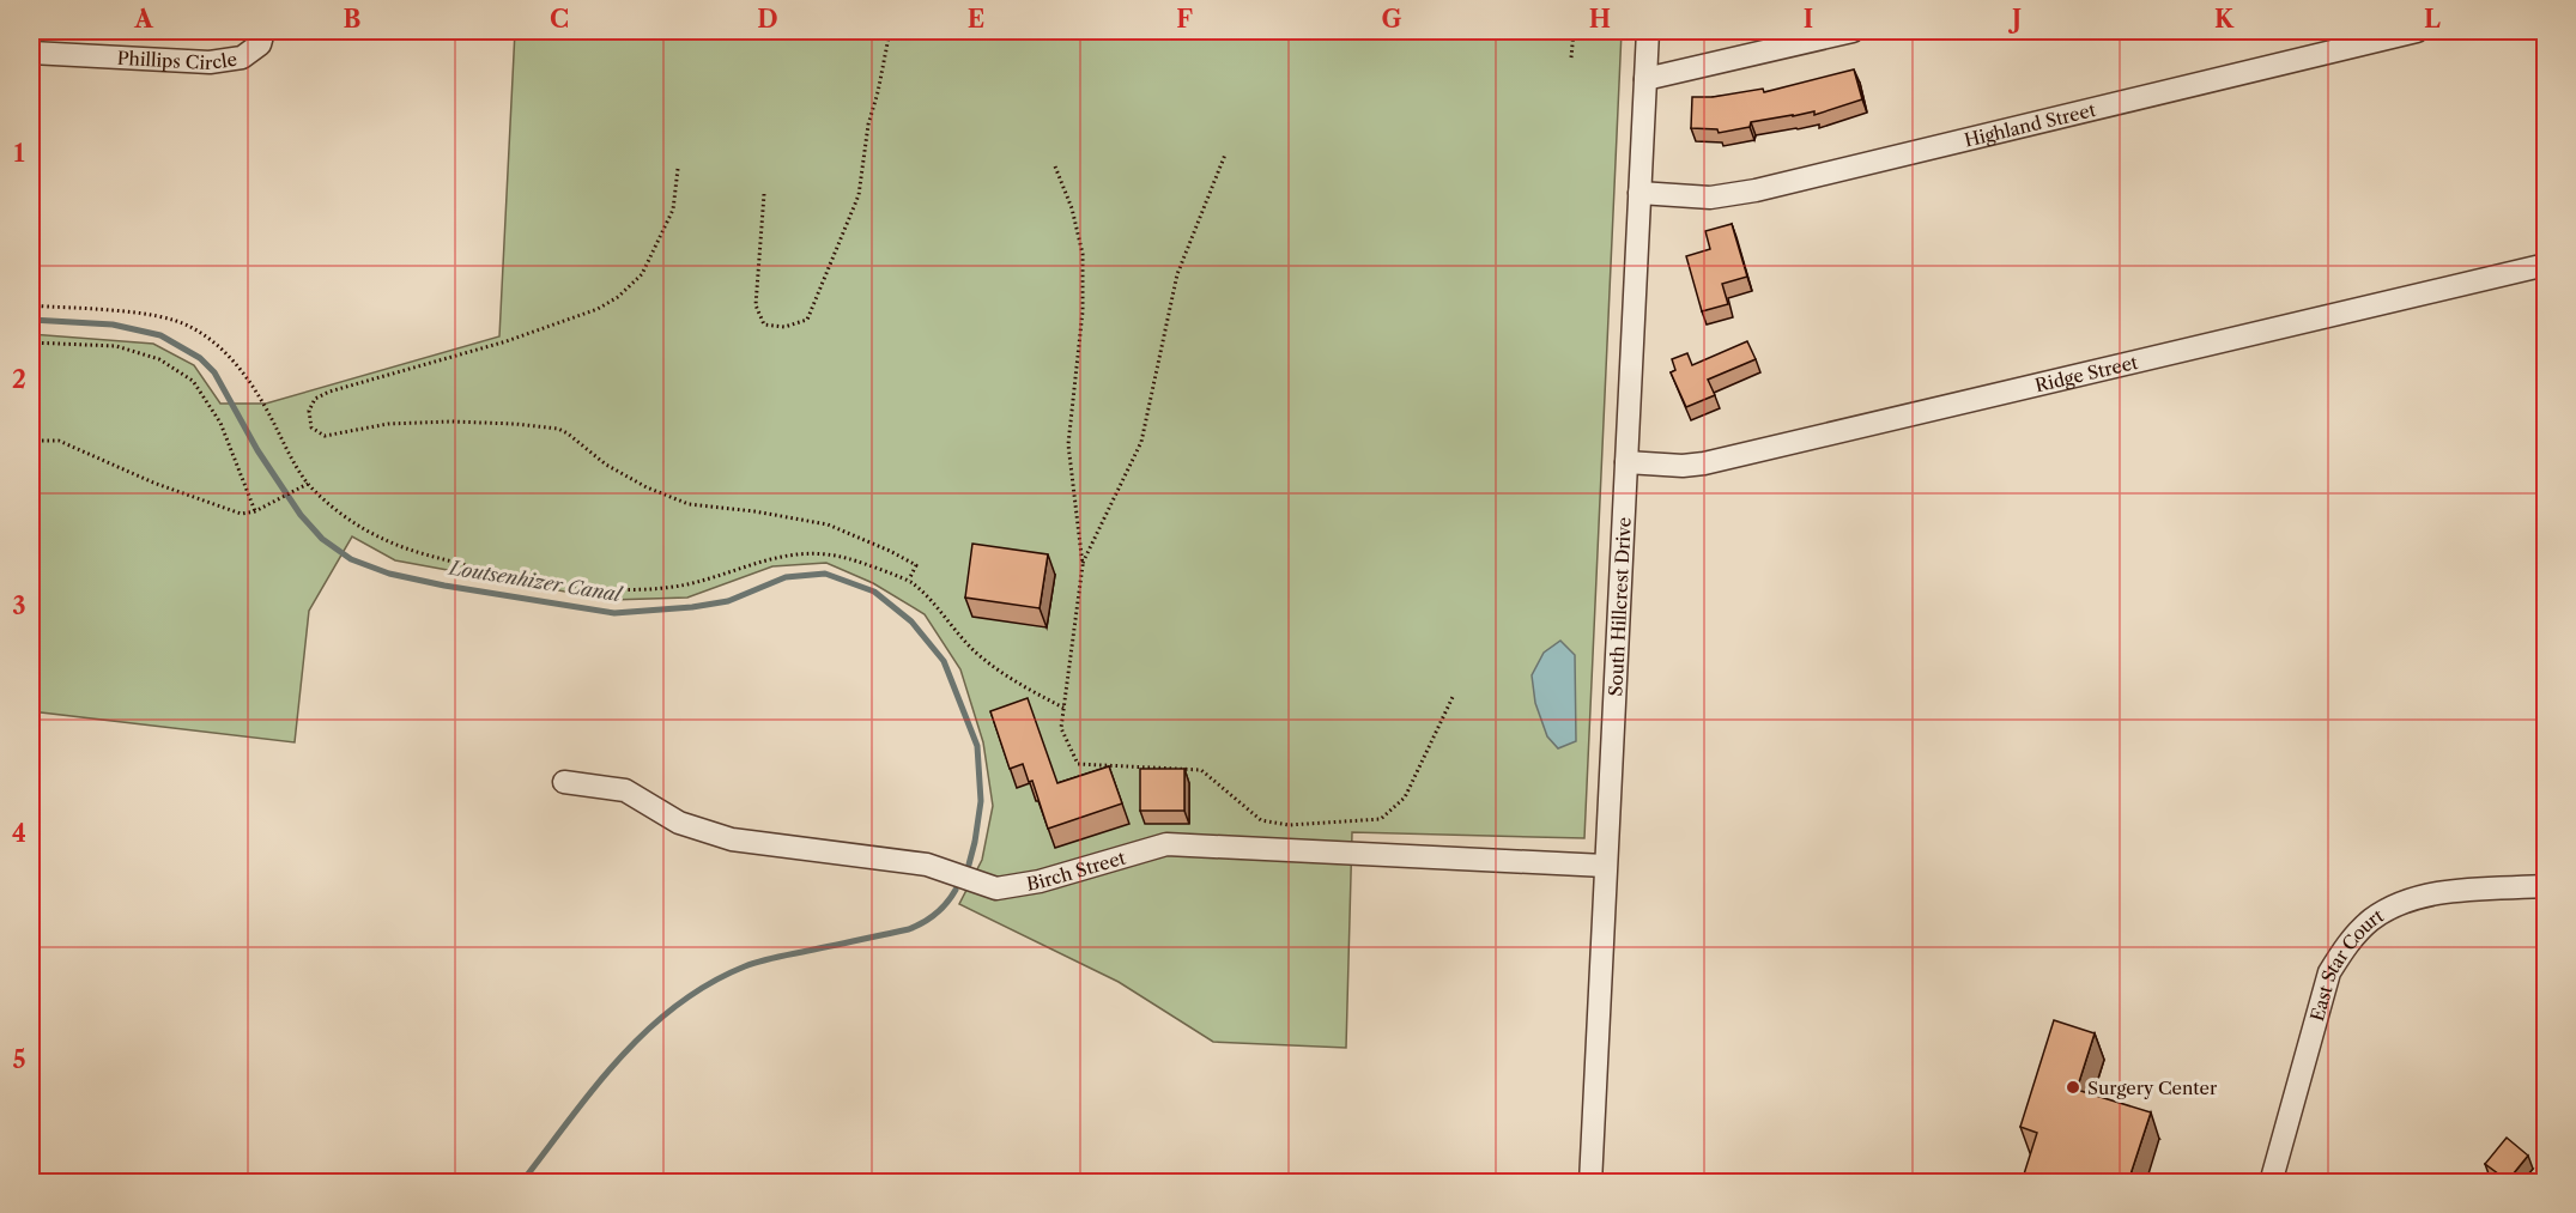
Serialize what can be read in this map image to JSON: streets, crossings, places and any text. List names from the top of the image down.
{
  "streets": {
    "street": [
      "Phillips Circle",
      "Highland Street",
      "Ridge Street",
      "South Hillcrest Drive",
      "Birch Street",
      "East Star Court"
    ]
  },
  "crossings": [
    ["Highland Street", "South Hillcrest Drive"],
    ["Ridge Street", "South Hillcrest Drive"],
    ["South Hillcrest Drive", "Birch Street"]
  ],
  "water": ["Loutsenhizer Canal"],
  "places": ["Surgery Center"],
  "grid": {
    "columns": [
      "A",
      "B",
      "C",
      "D",
      "E",
      "F",
      "G",
      "H",
      "I",
      "J",
      "K",
      "L"
    ],
    "rows": [
      "1",
      "2",
      "3",
      "4",
      "5"
    ]
  }
}
